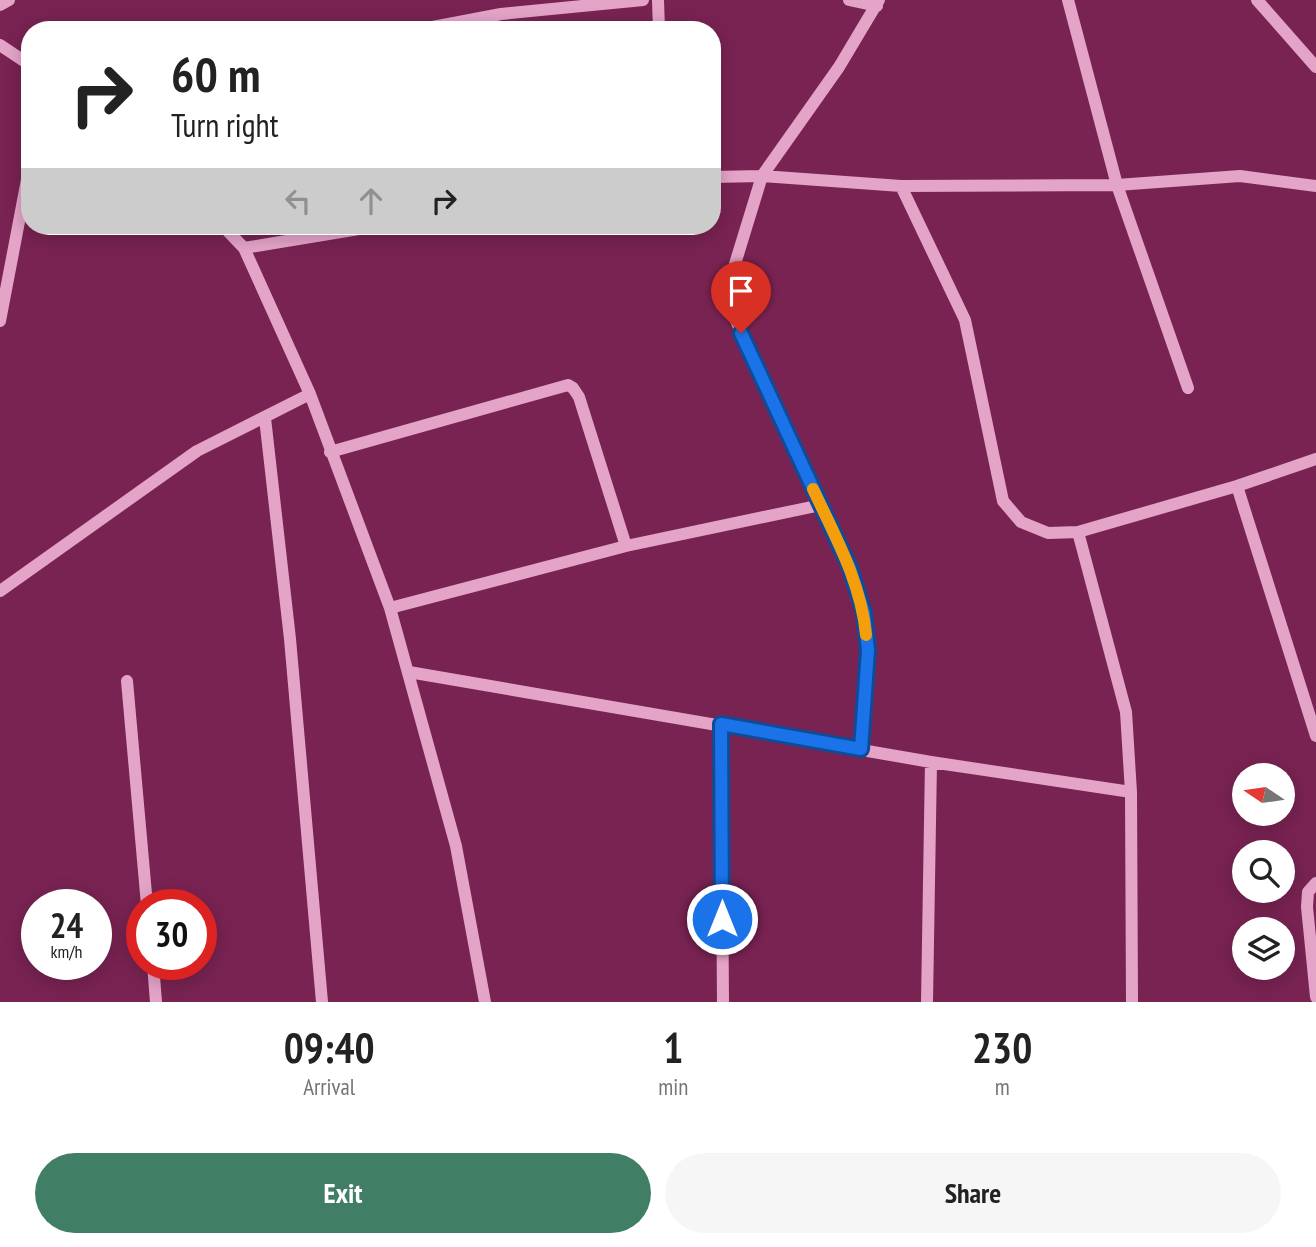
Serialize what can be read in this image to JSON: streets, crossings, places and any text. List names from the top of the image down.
{
  "north": "left",
  "page": {
    "turn": ["60 m", "Turn right"],
    "speed": "24 km/h",
    "limit": "30",
    "eta": [
      "09:40",
      "Arrival",
      "1",
      "min",
      "230",
      "m"
    ],
    "buttons": ["Exit", "Share"]
  }
}
